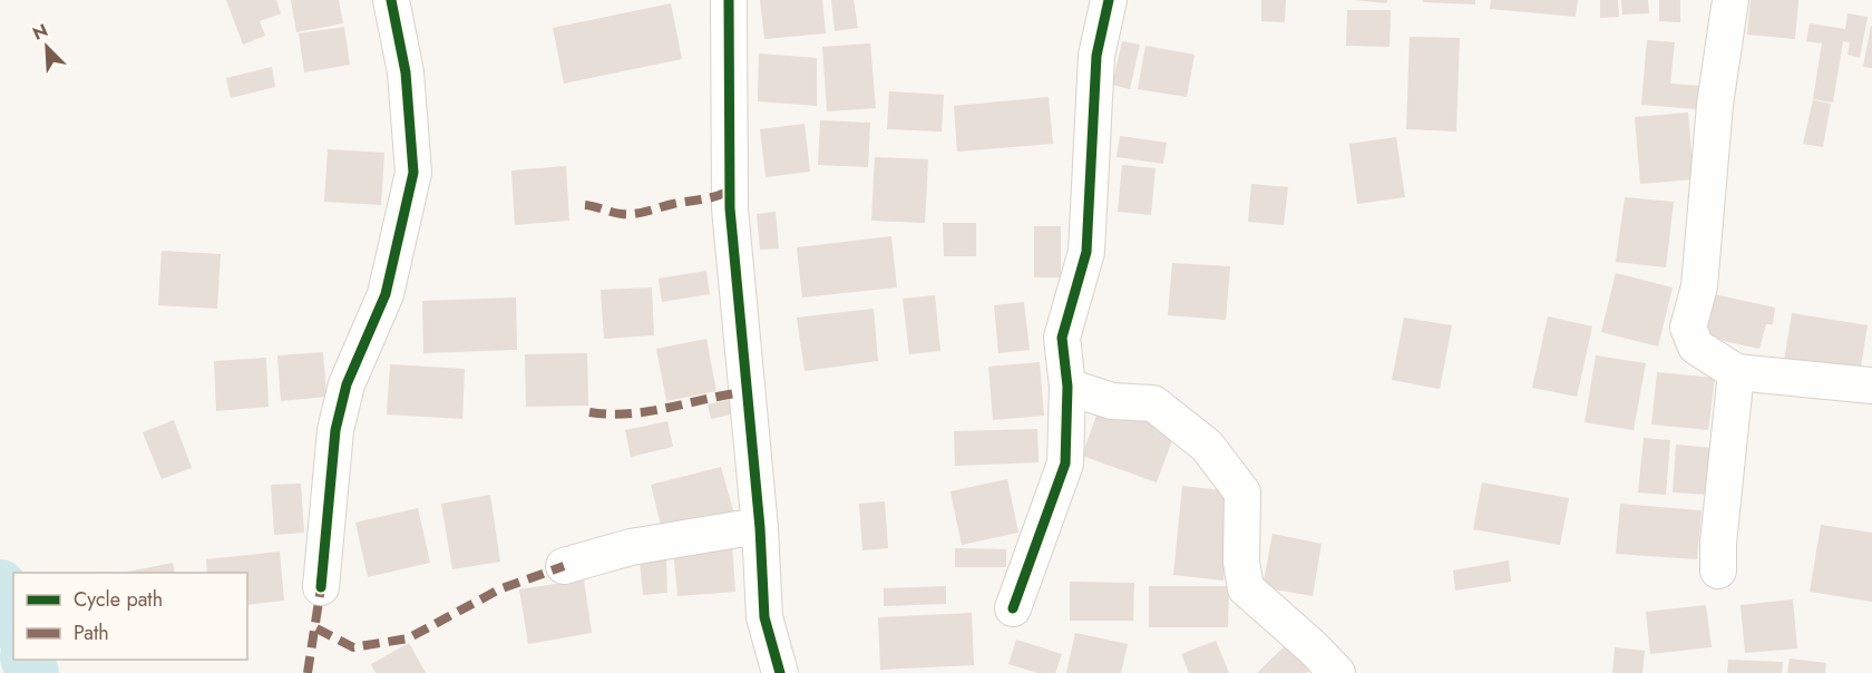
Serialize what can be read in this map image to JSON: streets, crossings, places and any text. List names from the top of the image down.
{
  "legend": ["Cycle path", "Path"],
  "north": "top left"
}
